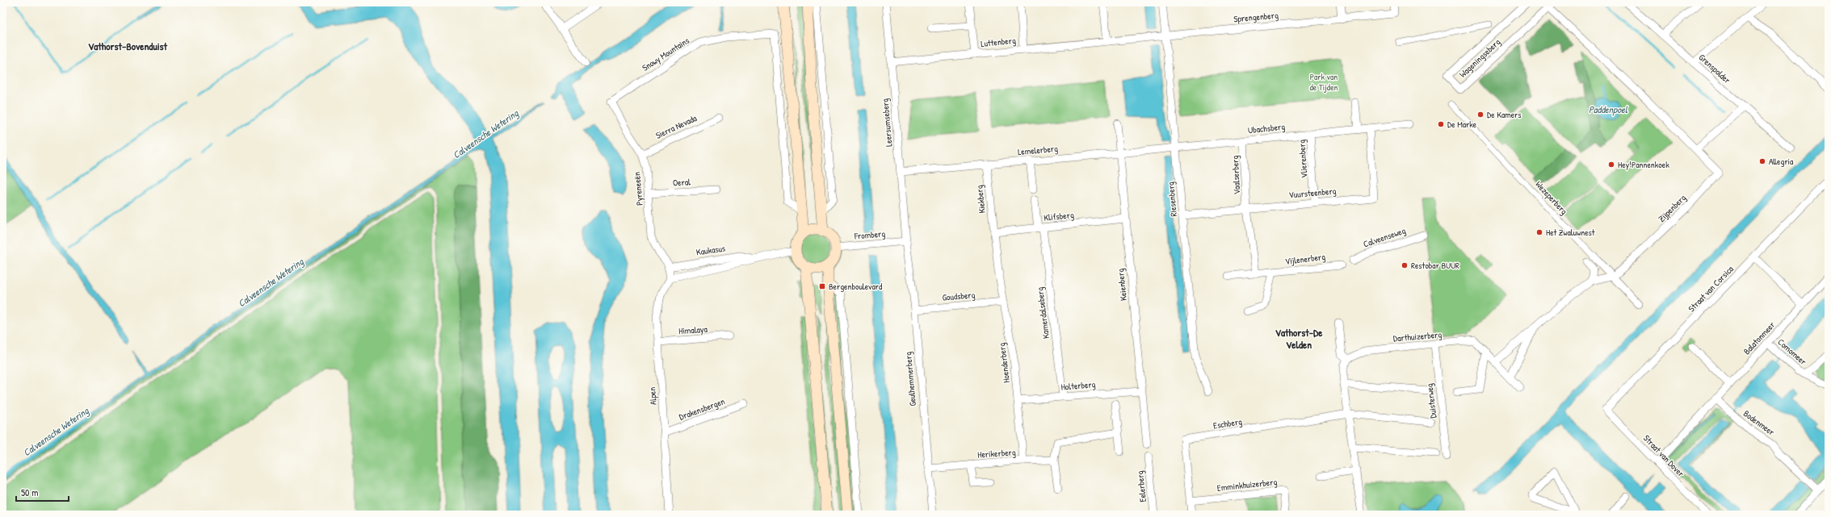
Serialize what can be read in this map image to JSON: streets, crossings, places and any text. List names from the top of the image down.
{
  "streets": {
    "street": [
      "Sprengenberg",
      "Luttenberg",
      "Snowy Mountains",
      "Wageningseberg",
      "Grenspolder",
      "Leersumseberg",
      "Sierra Nevada",
      "Ubachsberg",
      "Lemelerberg",
      "Vlierenberg",
      "Vaalserberg",
      "Oeral",
      "Pyreneeën",
      "Vuursteenberg",
      "Wezeperberg",
      "Kiekberg",
      "Riesenberg",
      "Zijpenberg",
      "Klifsberg",
      "Fromberg",
      "Calveenseweg",
      "Kaukasus",
      "Vijlenerberg",
      "Keienberg",
      "Straat van Corsica",
      "Goudsberg",
      "Kamerdalseberg",
      "Himalaya",
      "Darthuizerberg",
      "Balatonmeer",
      "Comomeer",
      "Hoenderberg",
      "Geulhemmerberg",
      "Holterberg",
      "Alpen",
      "Duisterweg",
      "Drakensbergen",
      "Bodenmeer",
      "Eschberg",
      "Herikerberg",
      "Straat van Dover",
      "Emminkhuizerberg",
      "Eelerberg"
    ]
  },
  "crossings": [
    ["Sprengenberg", "Luttenberg"],
    ["Sprengenberg", "Riesenberg"],
    ["Luttenberg", "Leersumseberg"],
    ["Snowy Mountains", "Pyreneeën"],
    ["Wageningseberg", "Zijpenberg"],
    ["Leersumseberg", "Lemelerberg"],
    ["Leersumseberg", "Fromberg"],
    ["Leersumseberg", "Geulhemmerberg"],
    ["Sierra Nevada", "Pyreneeën"],
    ["Ubachsberg", "Lemelerberg"],
    ["Ubachsberg", "Vlierenberg"],
    ["Ubachsberg", "Vaalserberg"],
    ["Ubachsberg", "Vuursteenberg"],
    ["Ubachsberg", "Riesenberg"],
    ["Lemelerberg", "Kiekberg"],
    ["Lemelerberg", "Riesenberg"],
    ["Lemelerberg", "Keienberg"],
    ["Vlierenberg", "Vuursteenberg"],
    ["Vaalserberg", "Vuursteenberg"],
    ["Oeral", "Pyreneeën"],
    ["Pyreneeën", "Kaukasus"],
    ["Pyreneeën", "Alpen"],
    ["Vuursteenberg", "Riesenberg"],
    ["Wezeperberg", "Zijpenberg"],
    ["Kiekberg", "Klifsberg"],
    ["Kiekberg", "Hoenderberg"],
    ["Klifsberg", "Keienberg"],
    ["Klifsberg", "Kamerdalseberg"],
    ["Klifsberg", "Hoenderberg"],
    ["Fromberg", "Kaukasus"],
    ["Fromberg", "Geulhemmerberg"],
    ["Kaukasus", "Alpen"],
    ["Keienberg", "Holterberg"],
    ["Straat van Corsica", "Straat van Dover"],
    ["Goudsberg", "Hoenderberg"],
    ["Goudsberg", "Geulhemmerberg"],
    ["Kamerdalseberg", "Holterberg"],
    ["Himalaya", "Alpen"],
    ["Darthuizerberg", "Duisterweg"],
    ["Balatonmeer", "Comomeer"],
    ["Balatonmeer", "Bodenmeer"],
    ["Balatonmeer", "Straat van Dover"],
    ["Hoenderberg", "Holterberg"],
    ["Hoenderberg", "Herikerberg"],
    ["Geulhemmerberg", "Herikerberg"],
    ["Alpen", "Drakensbergen"],
    ["Eschberg", "Emminkhuizerberg"]
  ],
  "districts": ["Vathorst-Bovenduist", "Vathorst-De Velden"],
  "water": ["Paddenpoel", "Calveensche Wetering"],
  "parks": ["Park van de Tijden"],
  "places": {
    "other": [
      "De Kamers",
      "De Marke",
      "Allegria",
      "Hey!Pannenkoek",
      "Het Zwaluwnest",
      "Restobar BUUR"
    ],
    "transit": ["Bergenboulevard"]
  },
  "scale_bar": "50 m"
}
